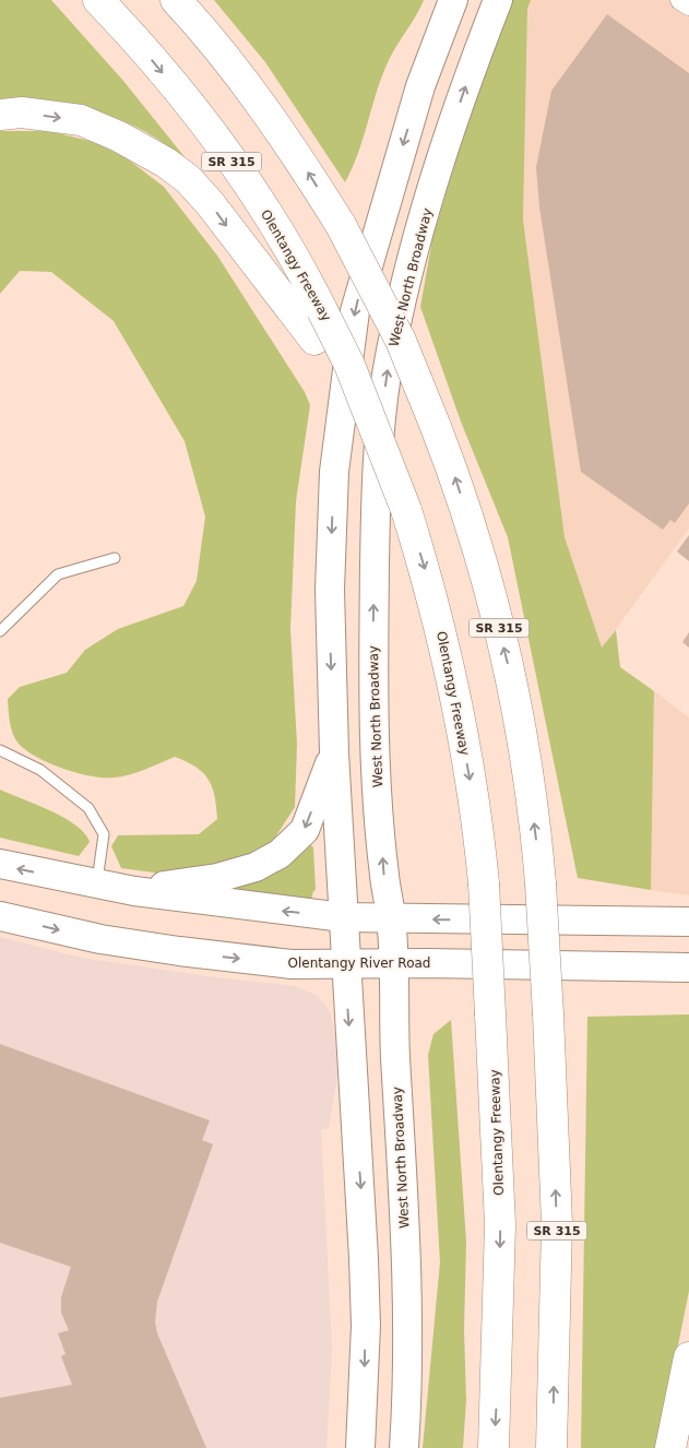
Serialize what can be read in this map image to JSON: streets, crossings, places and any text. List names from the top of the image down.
{
  "streets": {
    "highway": ["SR 315", "Olentangy Freeway"],
    "main road": ["West North Broadway", "Olentangy River Road"]
  },
  "crossings": [
    ["West North Broadway", "Olentangy River Road"]
  ]
}
